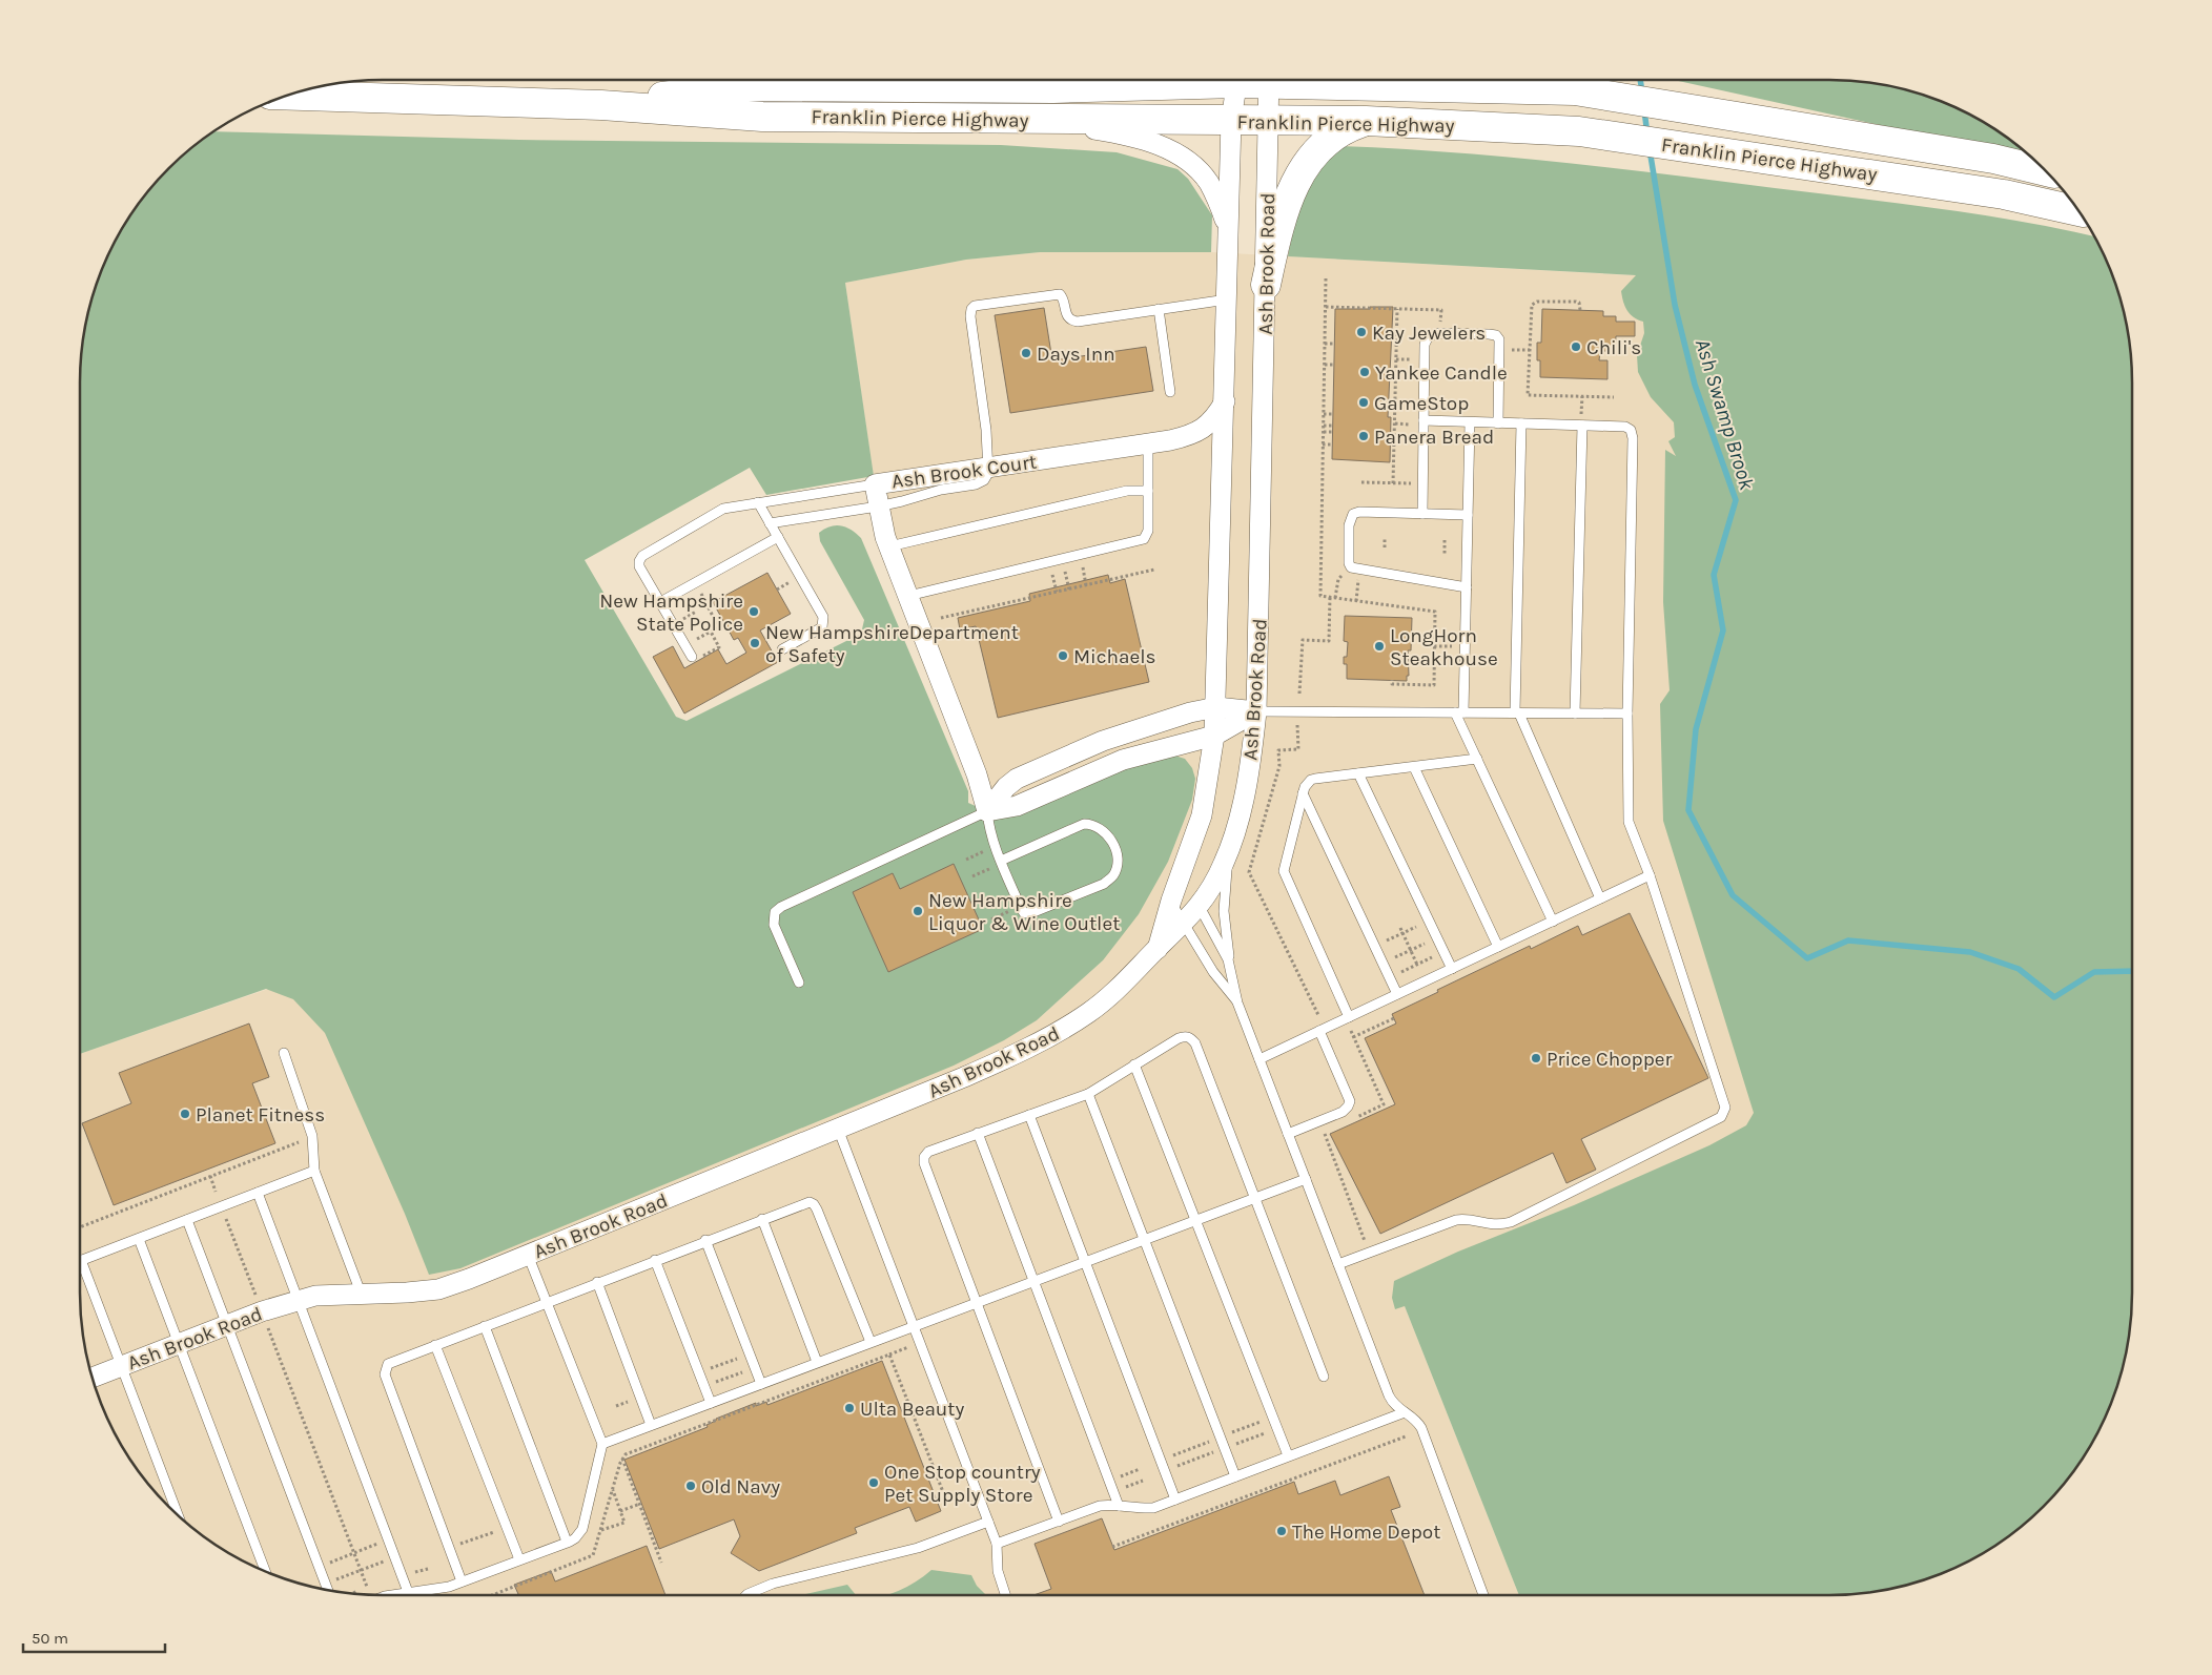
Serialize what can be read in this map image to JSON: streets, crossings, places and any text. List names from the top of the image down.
{
  "streets": {
    "highway": ["Franklin Pierce Highway"],
    "street": ["Ash Brook Road", "Ash Brook Court"]
  },
  "crossings": [
    ["Franklin Pierce Highway", "Ash Brook Road"]
  ],
  "water": ["Ash Swamp Brook"],
  "places": [
    "Kay Jewelers",
    "Chili's",
    "Days Inn",
    "Yankee Candle",
    "GameStop",
    "Panera Bread",
    "New Hampshire State Police",
    "New HampshireDepartment of Safety",
    "LongHorn Steakhouse",
    "Michaels",
    "New Hampshire Liquor & Wine Outlet",
    "Price Chopper",
    "Planet Fitness",
    "Ulta Beauty",
    "One Stop country Pet Supply Store",
    "Old Navy",
    "The Home Depot"
  ],
  "scale_bar": "50 m"
}
